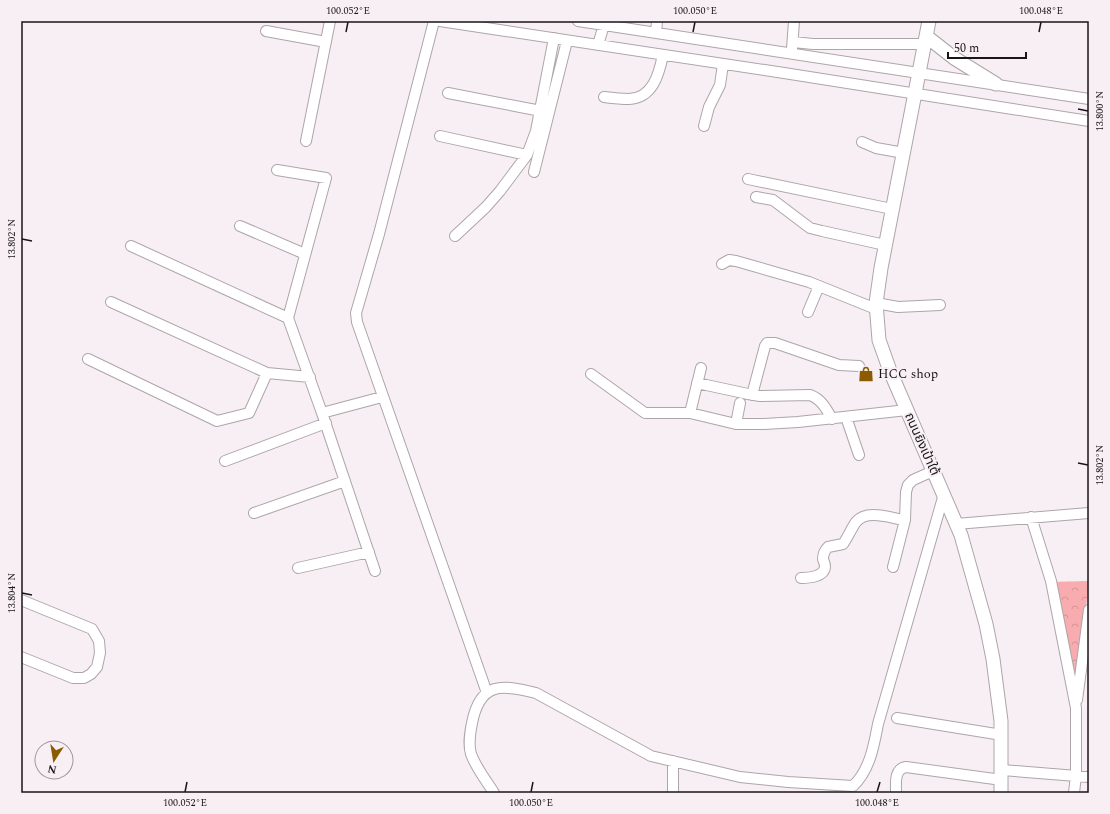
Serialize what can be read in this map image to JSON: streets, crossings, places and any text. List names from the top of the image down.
{
  "streets": {
    "main road": ["ถนนยิงเป้าใต้"]
  },
  "places": {
    "shop": ["HCC shop"]
  },
  "scale_bar": "50 m",
  "north": "bottom",
  "coordinates": [
    "100.052°E",
    "100.050°E",
    "100.048°E",
    "13.800°N",
    "13.802°N",
    "13.804°N"
  ]
}
